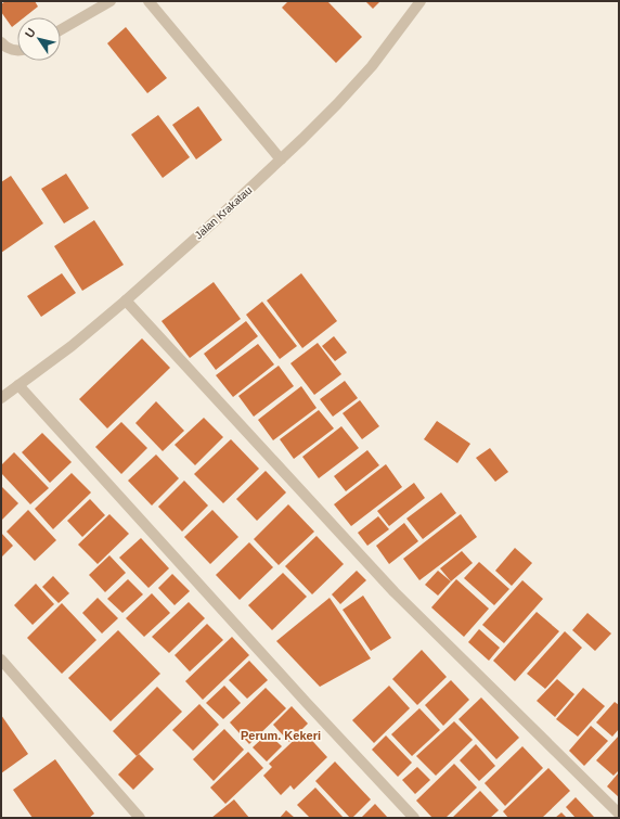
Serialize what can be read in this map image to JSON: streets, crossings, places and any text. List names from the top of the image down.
{
  "streets": {
    "street": ["Jalan Krakatau"]
  },
  "districts": ["Perum. Kekeri"],
  "north": "top left"
}
